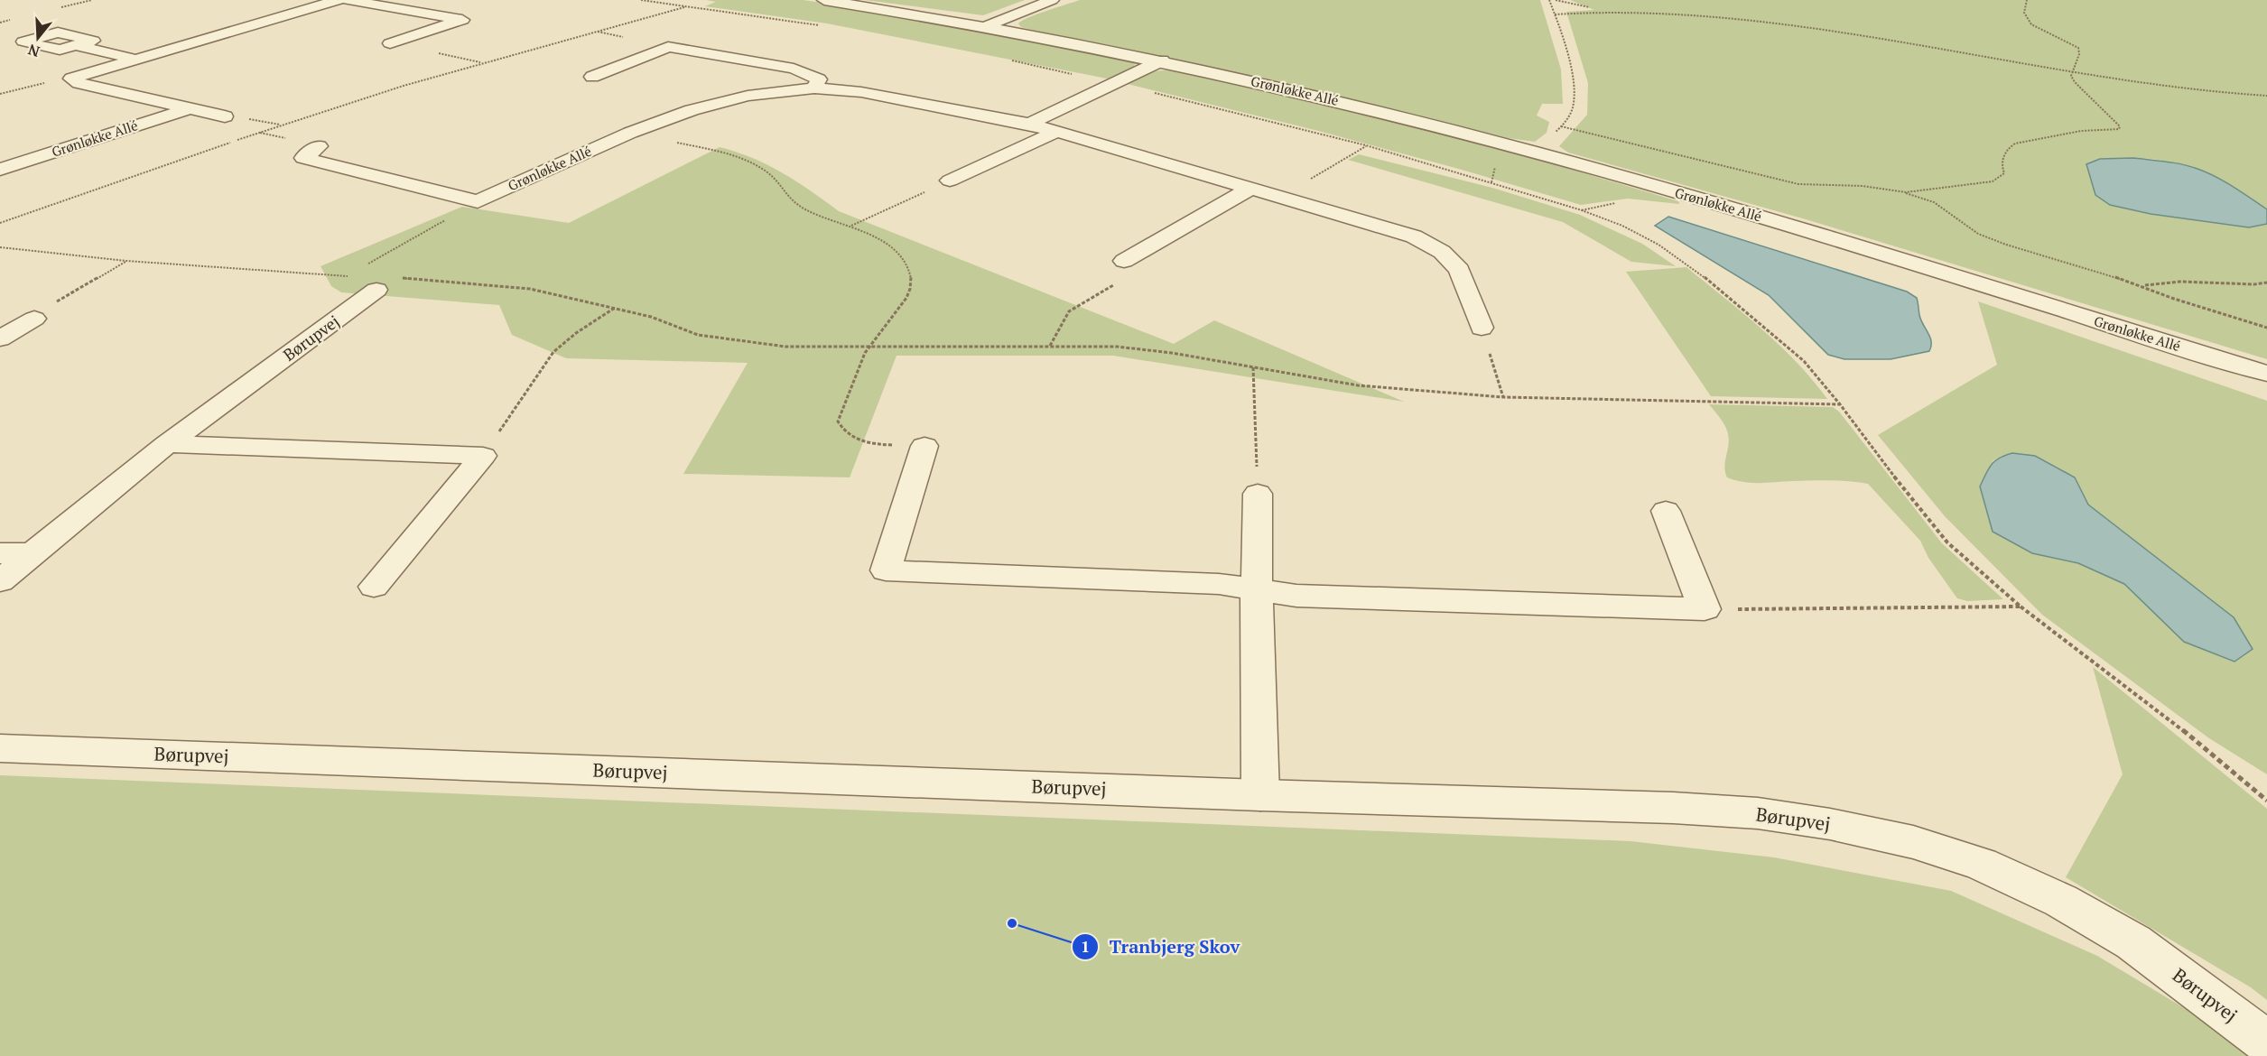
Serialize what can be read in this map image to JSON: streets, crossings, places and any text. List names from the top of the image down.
{
  "streets": {
    "street": ["Grønløkke Allé", "Børupvej"]
  },
  "places": ["Tranbjerg Skov"],
  "north": "bottom"
}
